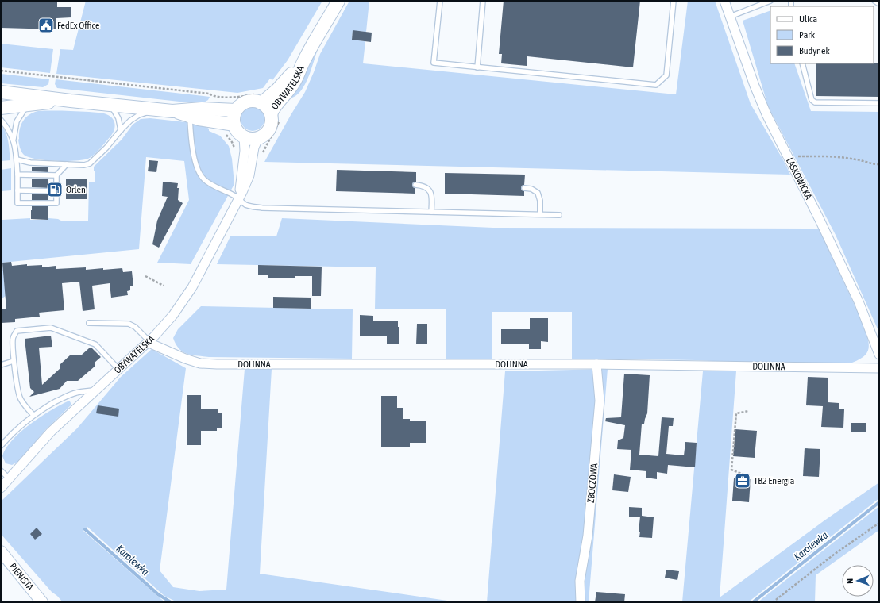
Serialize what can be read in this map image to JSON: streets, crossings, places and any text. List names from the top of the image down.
{
  "streets": {
    "main road": ["OBYWATELSKA"],
    "street": [
      "LASKOWICKA",
      "DOLINNA",
      "ZBOCZOWA",
      "PIENISTA"
    ]
  },
  "crossings": [
    ["OBYWATELSKA", "DOLINNA"],
    ["DOLINNA", "ZBOCZOWA"]
  ],
  "water": ["Karolewka"],
  "places": {
    "public building": ["FedEx Office"],
    "fuel station": ["Orlen"],
    "office": ["TB2 Energia"]
  },
  "legend": ["Ulica", "Park", "Budynek"],
  "north": "left"
}
